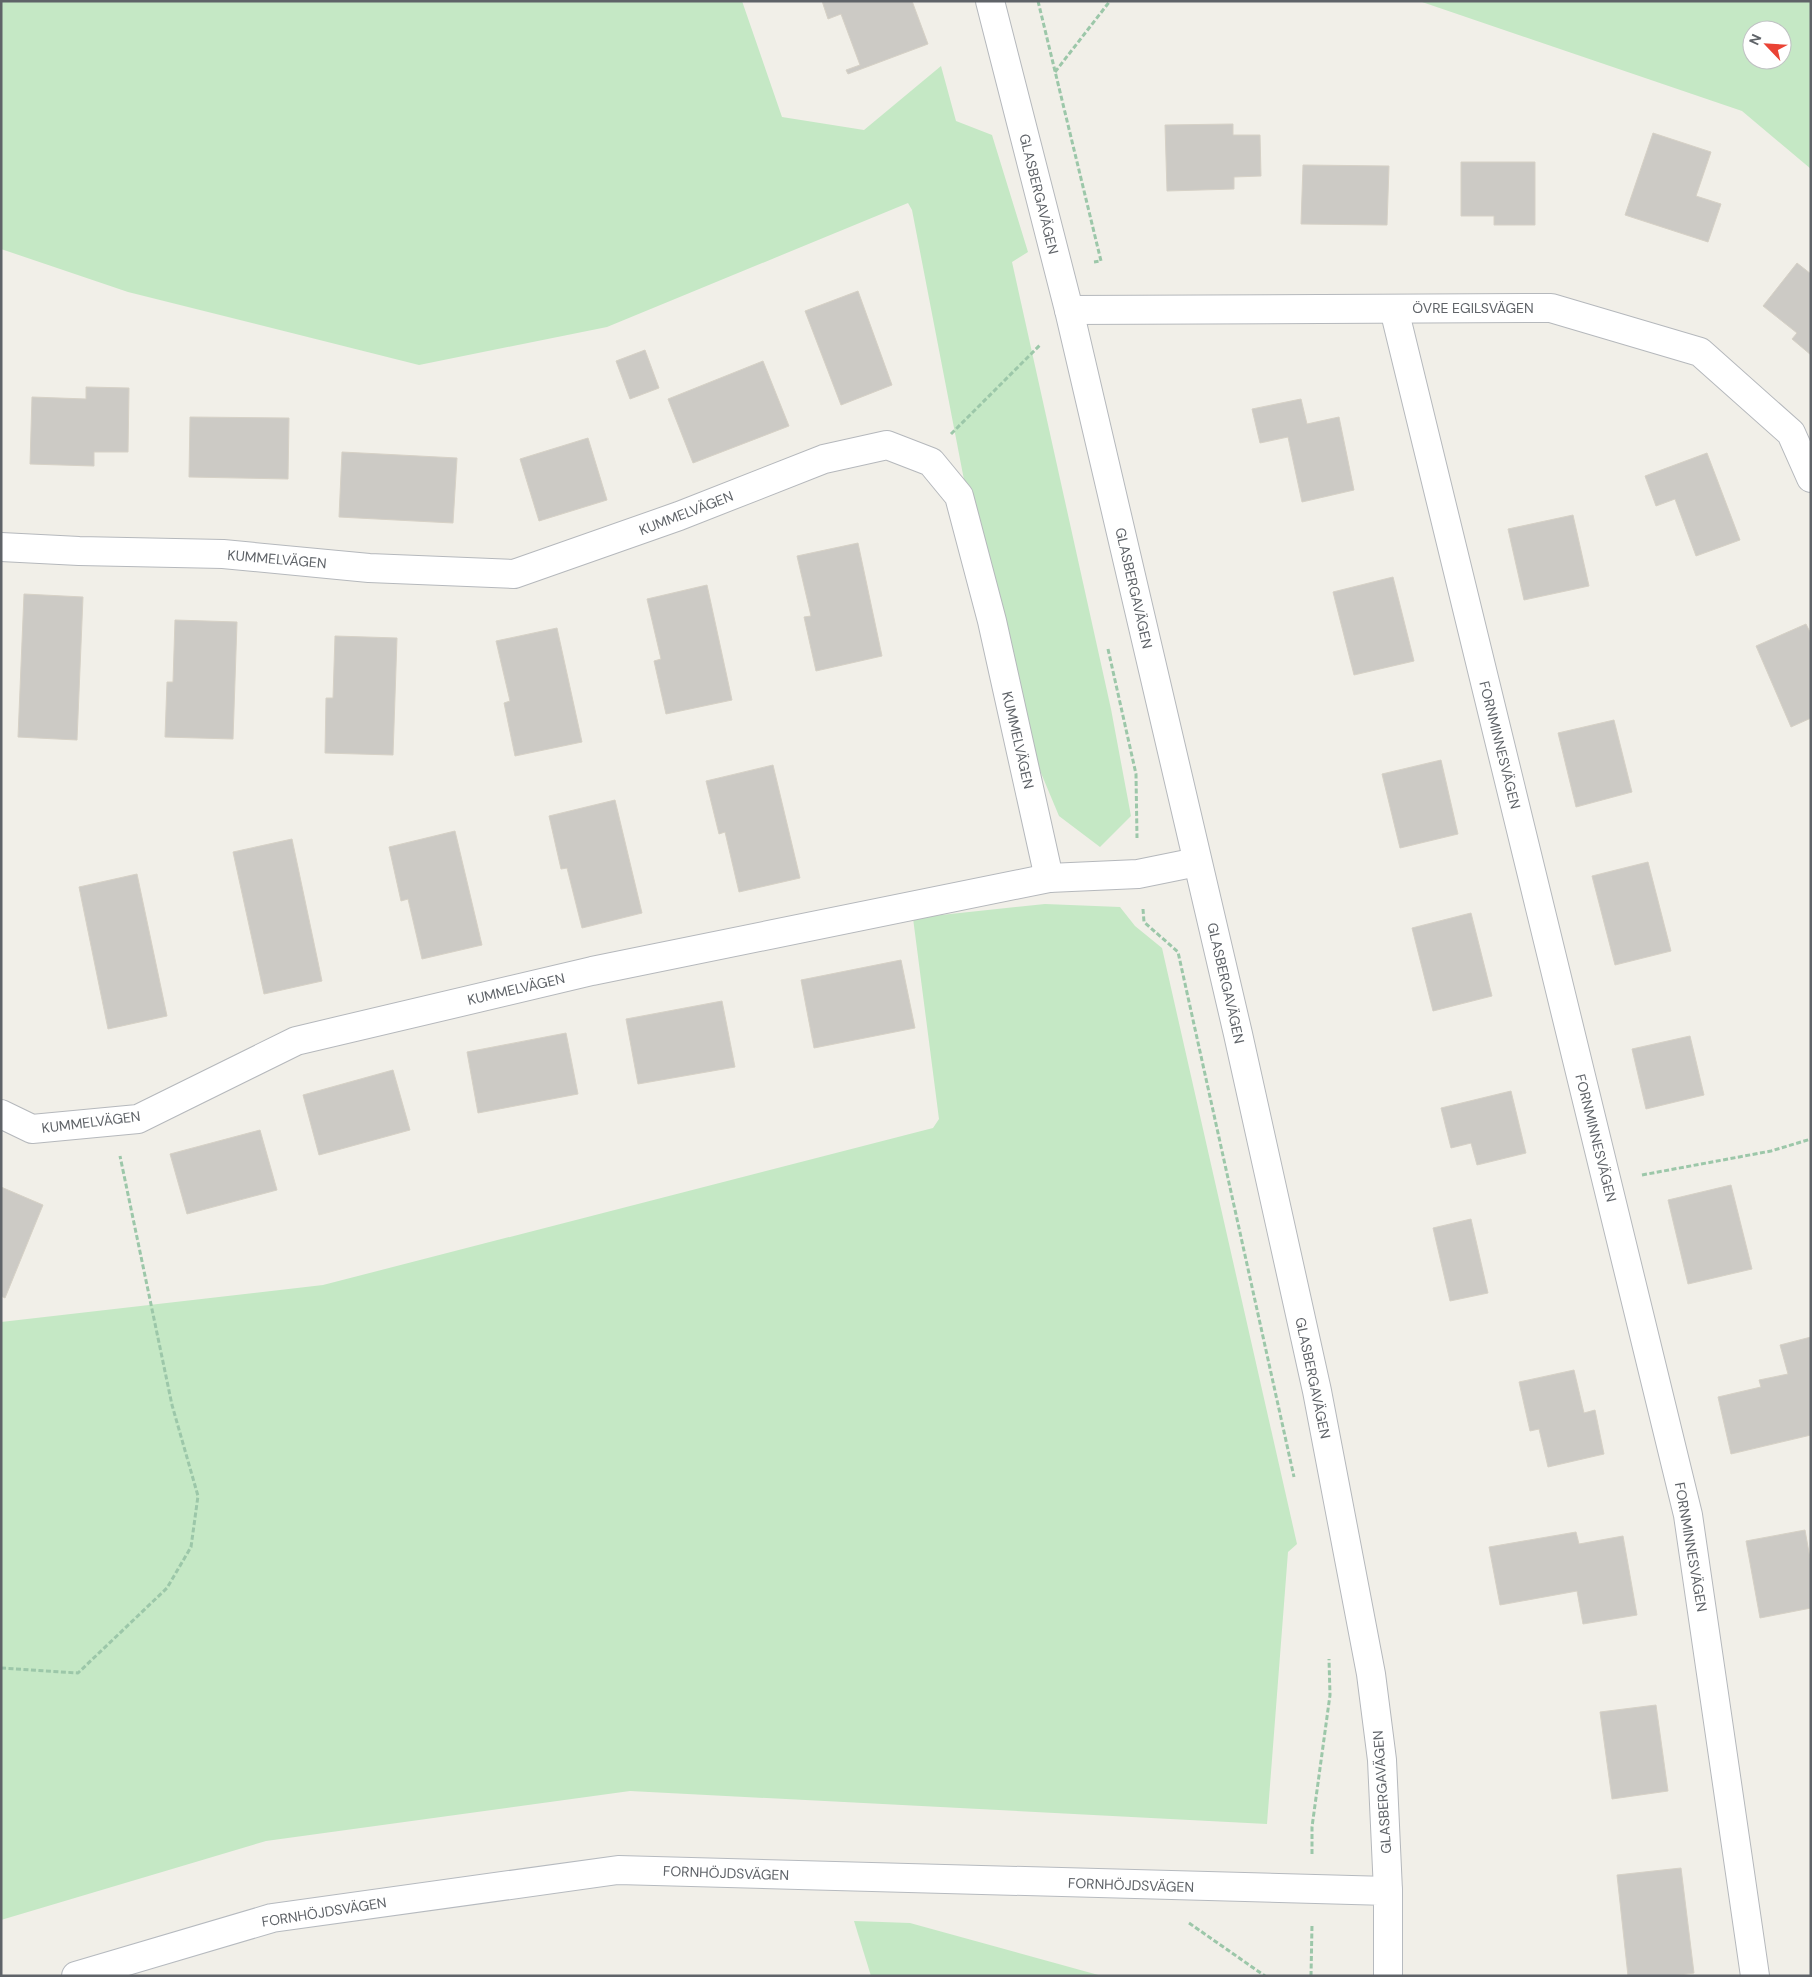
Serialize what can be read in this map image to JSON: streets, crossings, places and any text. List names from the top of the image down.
{
  "streets": {
    "street": [
      "GLASBERGAVÄGEN",
      "ÖVRE EGILSVÄGEN",
      "KUMMELVÄGEN",
      "FORNMINNESVÄGEN",
      "FORNHÖJDSVÄGEN"
    ]
  },
  "crossings": [
    ["GLASBERGAVÄGEN", "ÖVRE EGILSVÄGEN"],
    ["GLASBERGAVÄGEN", "KUMMELVÄGEN"],
    ["GLASBERGAVÄGEN", "FORNHÖJDSVÄGEN"],
    ["ÖVRE EGILSVÄGEN", "FORNMINNESVÄGEN"]
  ],
  "north": "top left"
}
